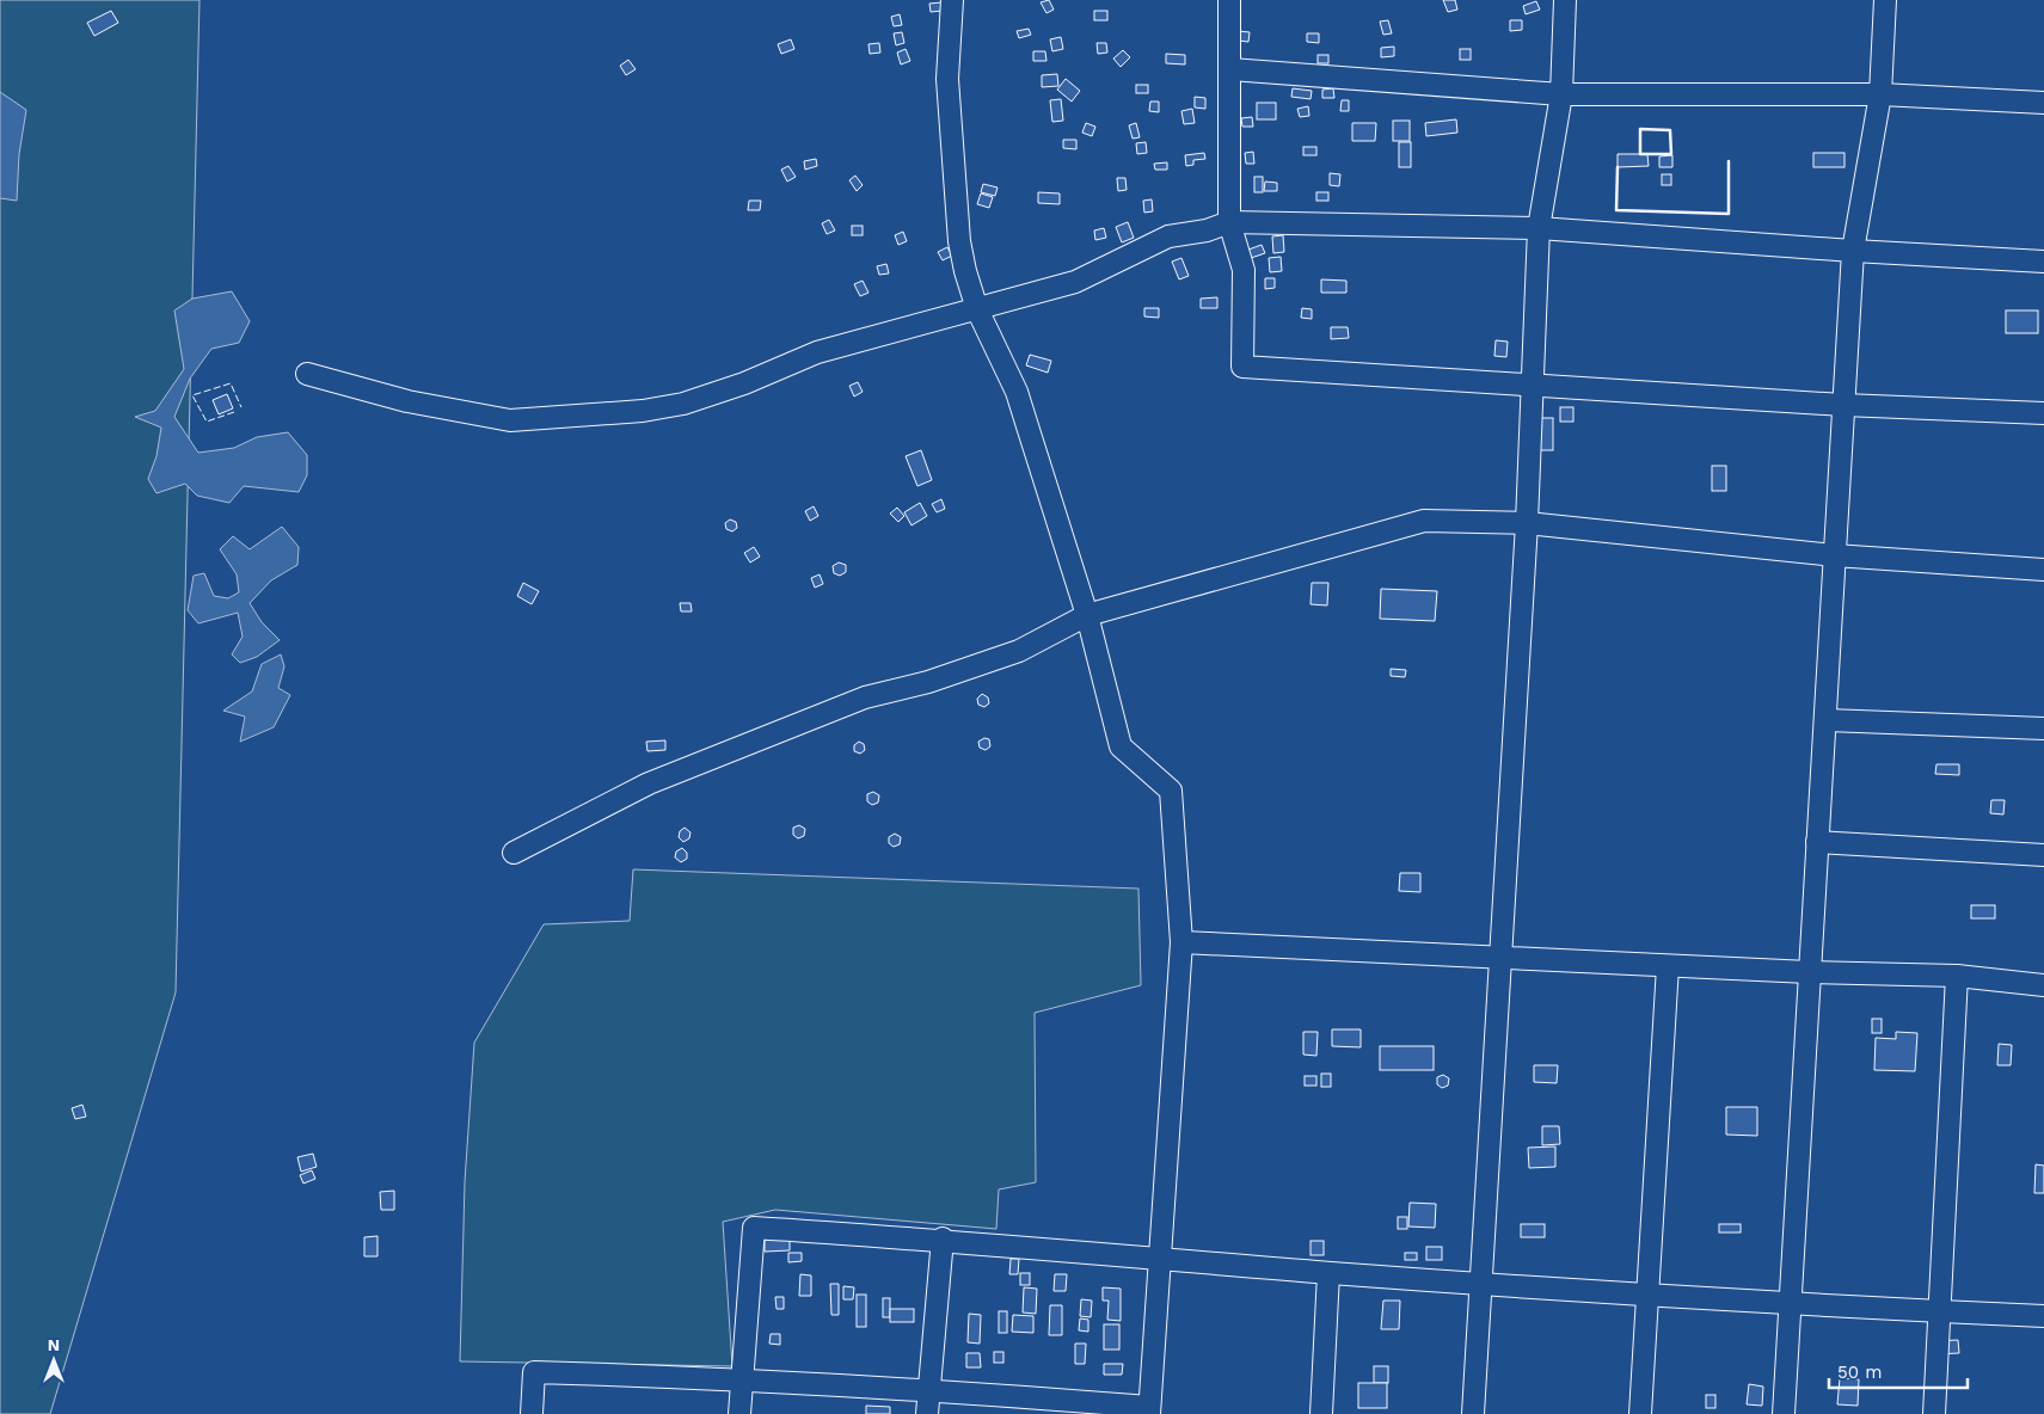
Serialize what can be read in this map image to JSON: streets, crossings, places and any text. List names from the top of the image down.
{
  "scale_bar": "50 m",
  "north": "top"
}
